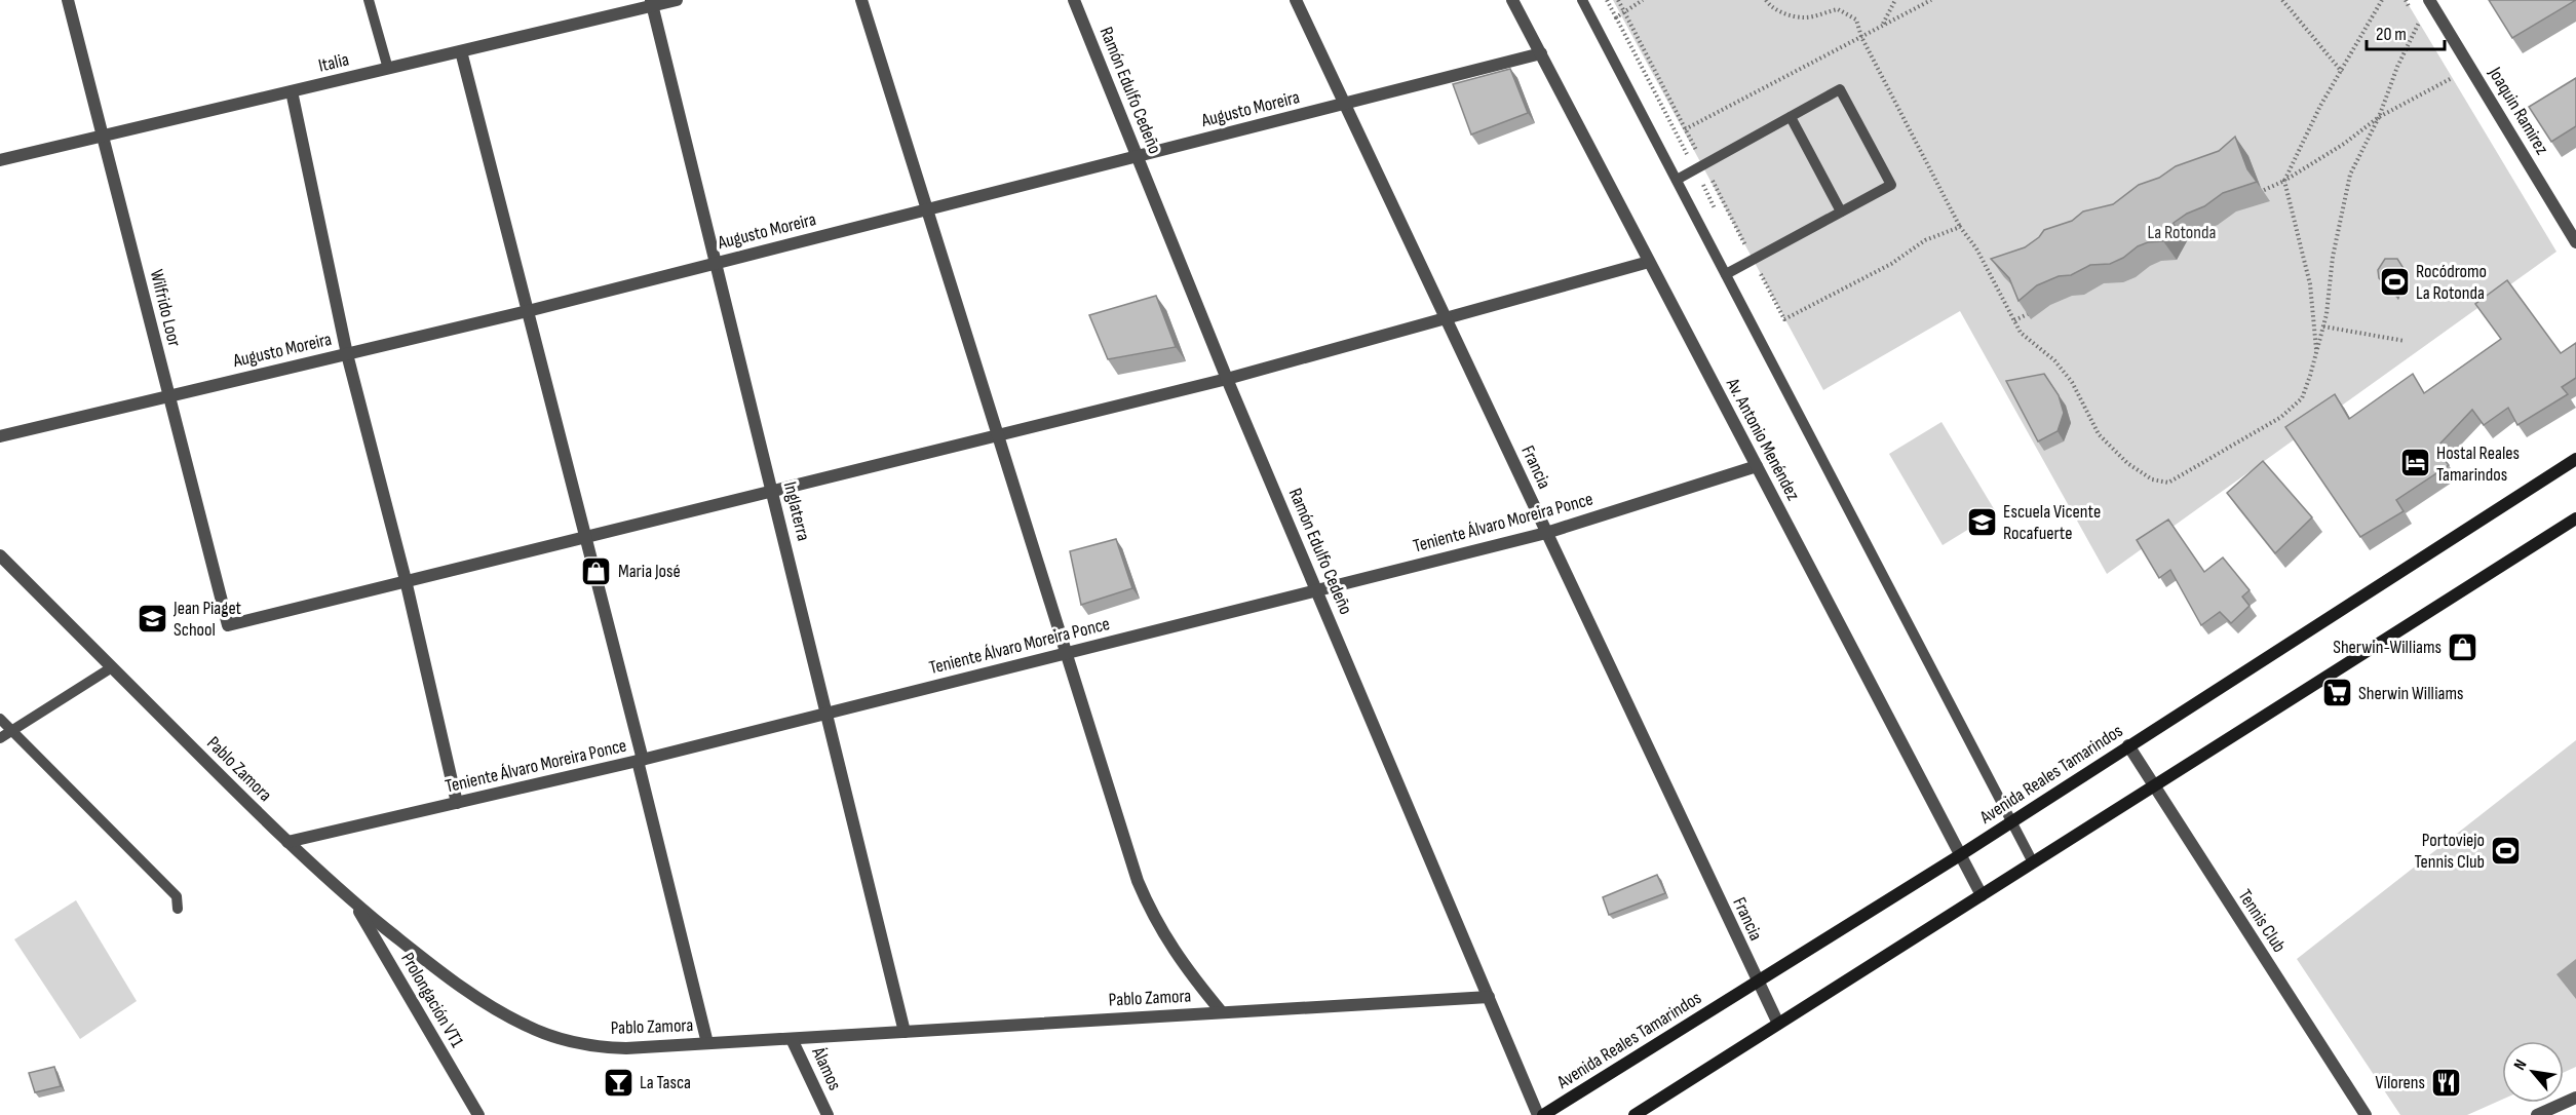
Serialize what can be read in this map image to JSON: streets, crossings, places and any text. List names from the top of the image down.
{
  "streets": {
    "main road": ["Avenida Reales Tamarindos"],
    "street": [
      "Italia",
      "Ramón Edulfo Cedeño",
      "Augusto Moreira",
      "Joaquin Ramirez",
      "Wilfrido Loor",
      "Av. Antonio Menéndez",
      "Francia",
      "Inglaterra",
      "Teniente Álvaro Moreira Ponce",
      "Pablo Zamora",
      "Tennis Club",
      "Prolongación VT1",
      "Álamos"
    ]
  },
  "crossings": [
    ["Italia", "Wilfrido Loor"],
    ["Italia", "Inglaterra"],
    ["Ramón Edulfo Cedeño", "Augusto Moreira"],
    ["Ramón Edulfo Cedeño", "Teniente Álvaro Moreira Ponce"],
    ["Ramón Edulfo Cedeño", "Pablo Zamora"],
    ["Augusto Moreira", "Wilfrido Loor"],
    ["Augusto Moreira", "Av. Antonio Menéndez"],
    ["Augusto Moreira", "Francia"],
    ["Augusto Moreira", "Inglaterra"],
    ["Av. Antonio Menéndez", "Teniente Álvaro Moreira Ponce"],
    ["Av. Antonio Menéndez", "Avenida Reales Tamarindos"],
    ["Francia", "Teniente Álvaro Moreira Ponce"],
    ["Francia", "Avenida Reales Tamarindos"],
    ["Inglaterra", "Teniente Álvaro Moreira Ponce"],
    ["Inglaterra", "Pablo Zamora"],
    ["Teniente Álvaro Moreira Ponce", "Pablo Zamora"],
    ["Pablo Zamora", "Prolongación VT1"],
    ["Pablo Zamora", "Álamos"],
    ["Avenida Reales Tamarindos", "Tennis Club"]
  ],
  "parks": ["La Rotonda"],
  "places": {
    "sports": ["Rocódromo La Rotonda", "Portoviejo Tennis Club"],
    "hotel": ["Hostal Reales Tamarindos"],
    "school or university": ["Escuela Vicente Rocafuerte", "Jean Piaget School"],
    "shop": ["Maria José", "Sherwin-Williams"],
    "supermarket": ["Sherwin Williams"],
    "bar": ["La Tasca"],
    "restaurant": ["Vilorens"]
  },
  "scale_bar": "20 m",
  "north": "top left"
}
